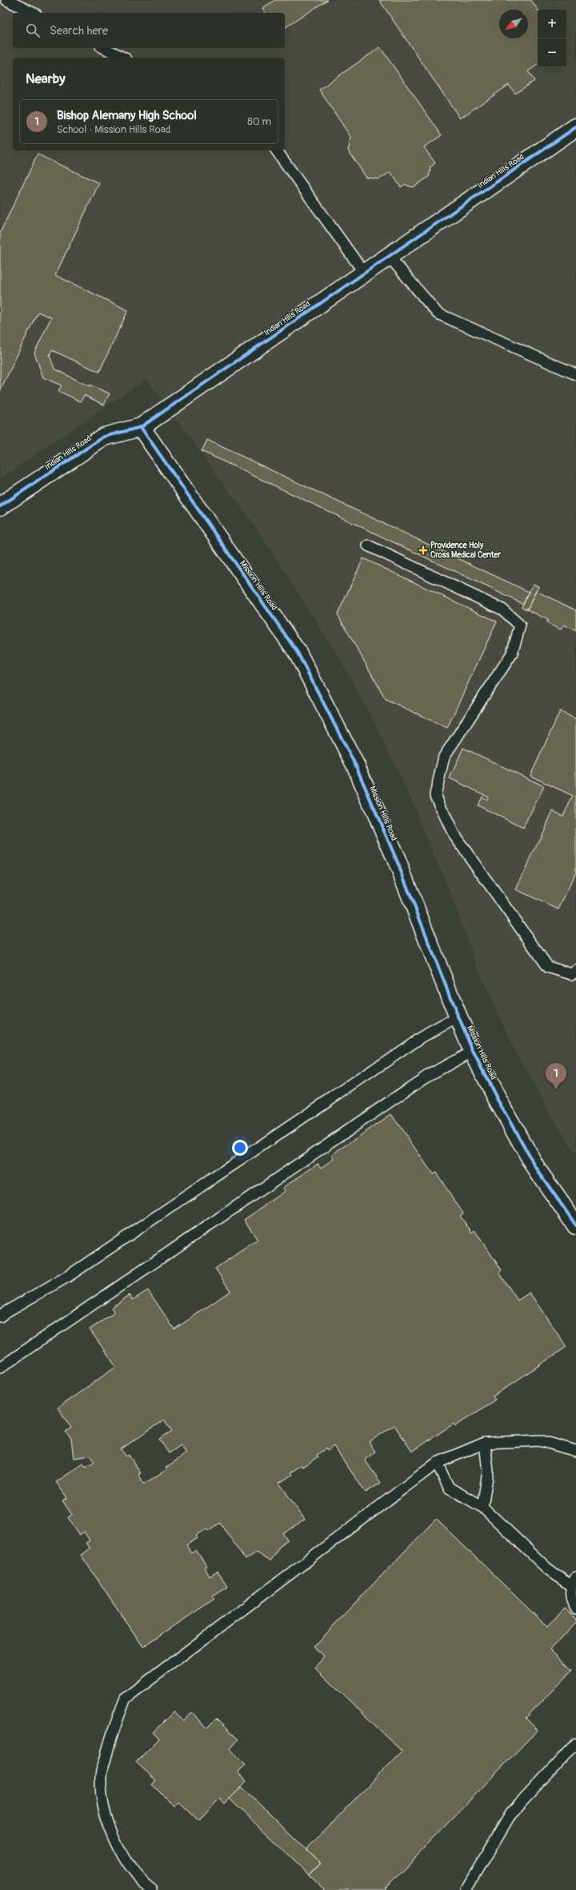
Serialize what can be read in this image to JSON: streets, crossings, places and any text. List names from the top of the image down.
{
  "streets": {
    "street": ["Indian Hills Road", "Mission Hills Road"]
  },
  "crossings": [
    ["Indian Hills Road", "Mission Hills Road"]
  ],
  "places": {
    "health": ["Providence Holy Cross Medical Center"]
  },
  "north": "bottom left",
  "page": {
    "map_buttons": ["+", "−"],
    "search": "Search here",
    "heading": "Nearby",
    "list": [
      {
        "mark": "1",
        "name": "Bishop Alemany High School",
        "note": "School · Mission Hills Road",
        "value": "80 m"
      }
    ],
    "pins": "1"
  }
}
